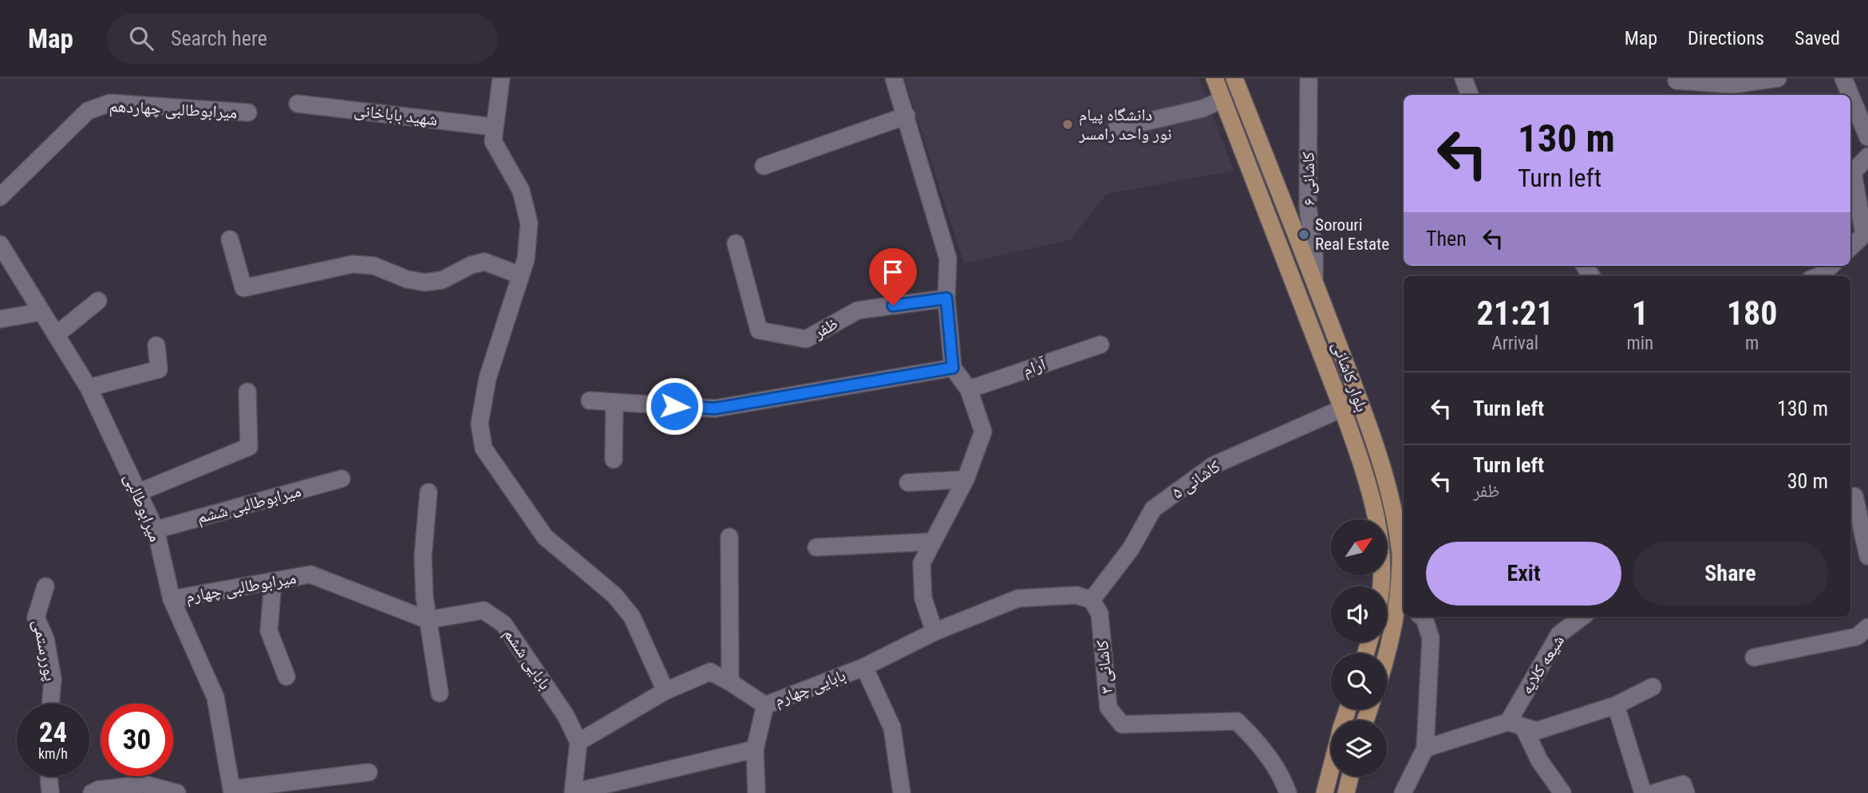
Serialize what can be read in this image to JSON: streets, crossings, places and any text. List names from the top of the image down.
{
  "streets": {
    "main road": ["بلوار کاشانی"],
    "street": [
      "میرابوطالبی چهاردهم",
      "شهید باباخانی",
      "کاشانی ۶",
      "ظفر",
      "آرام",
      "کاشانی ۵",
      "میرابوطالبی ششم",
      "میرابوطالبی",
      "میرابوطالبی چهارم",
      "پوررستمی",
      "بابایی ششم",
      "شیعه کلایه",
      "کاشانی ۳",
      "بابایی چهارم"
    ]
  },
  "crossings": [
    ["کاشانی ۶", "بلوار کاشانی"],
    ["بلوار کاشانی", "کاشانی ۵"],
    ["کاشانی ۵", "کاشانی ۳"],
    ["میرابوطالبی ششم", "میرابوطالبی"],
    ["میرابوطالبی", "میرابوطالبی چهارم"],
    ["میرابوطالبی چهارم", "بابایی ششم"]
  ],
  "places": ["دانشگاه پیام نور واحد رامسر", "Sorouri Real Estate"],
  "north": "top right",
  "page": {
    "header": "Map",
    "search": "Search here",
    "nav": ["Map", "Directions", "Saved"],
    "turn": ["130 m", "Turn left"],
    "then": "Then",
    "eta": [
      "21:21",
      "Arrival",
      "1",
      "min",
      "180",
      "m"
    ],
    "list": [
      {
        "name": "Turn left",
        "value": "130 m"
      },
      {
        "name": "Turn left",
        "note": "ظفر",
        "value": "30 m"
      }
    ],
    "buttons": ["Exit", "Share"],
    "speed": "24 km/h",
    "limit": "30"
  }
}
